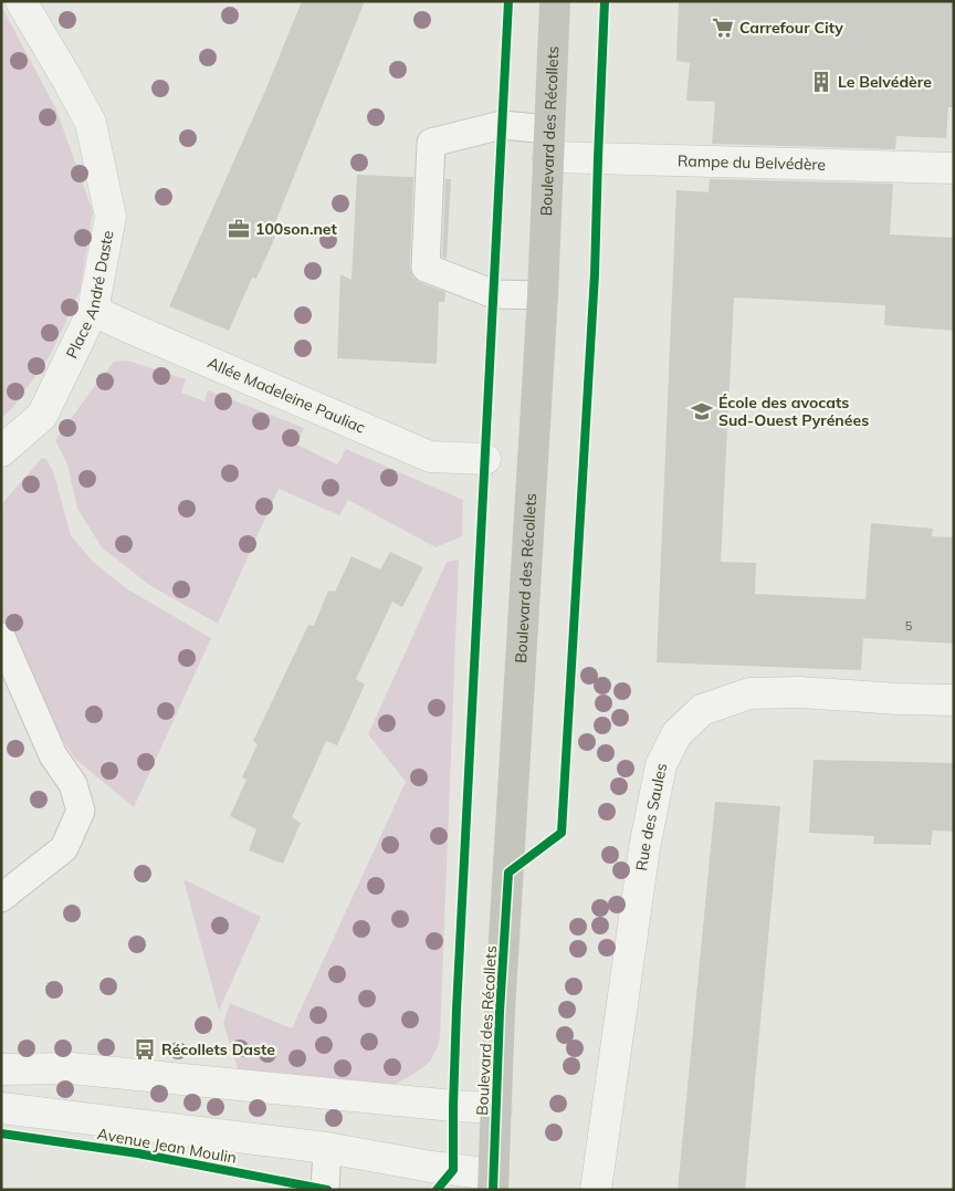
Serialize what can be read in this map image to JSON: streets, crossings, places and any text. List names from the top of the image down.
{
  "streets": {
    "main road": ["Boulevard des Récollets"],
    "street": [
      "Rampe du Belvédère",
      "Place André Daste",
      "Allée Madeleine Pauliac",
      "Rue des Saules",
      "Avenue Jean Moulin"
    ]
  },
  "crossings": [
    ["Boulevard des Récollets", "Rampe du Belvédère"],
    ["Boulevard des Récollets", "Avenue Jean Moulin"],
    ["Place André Daste", "Allée Madeleine Pauliac"]
  ],
  "places": {
    "supermarket": ["Carrefour City"],
    "building": ["Le Belvédère"],
    "office": ["100son.net"],
    "school or university": ["École des avocats Sud-Ouest Pyrénées"],
    "bus stop": ["Récollets Daste"]
  },
  "house_numbers": ["5"]
}
